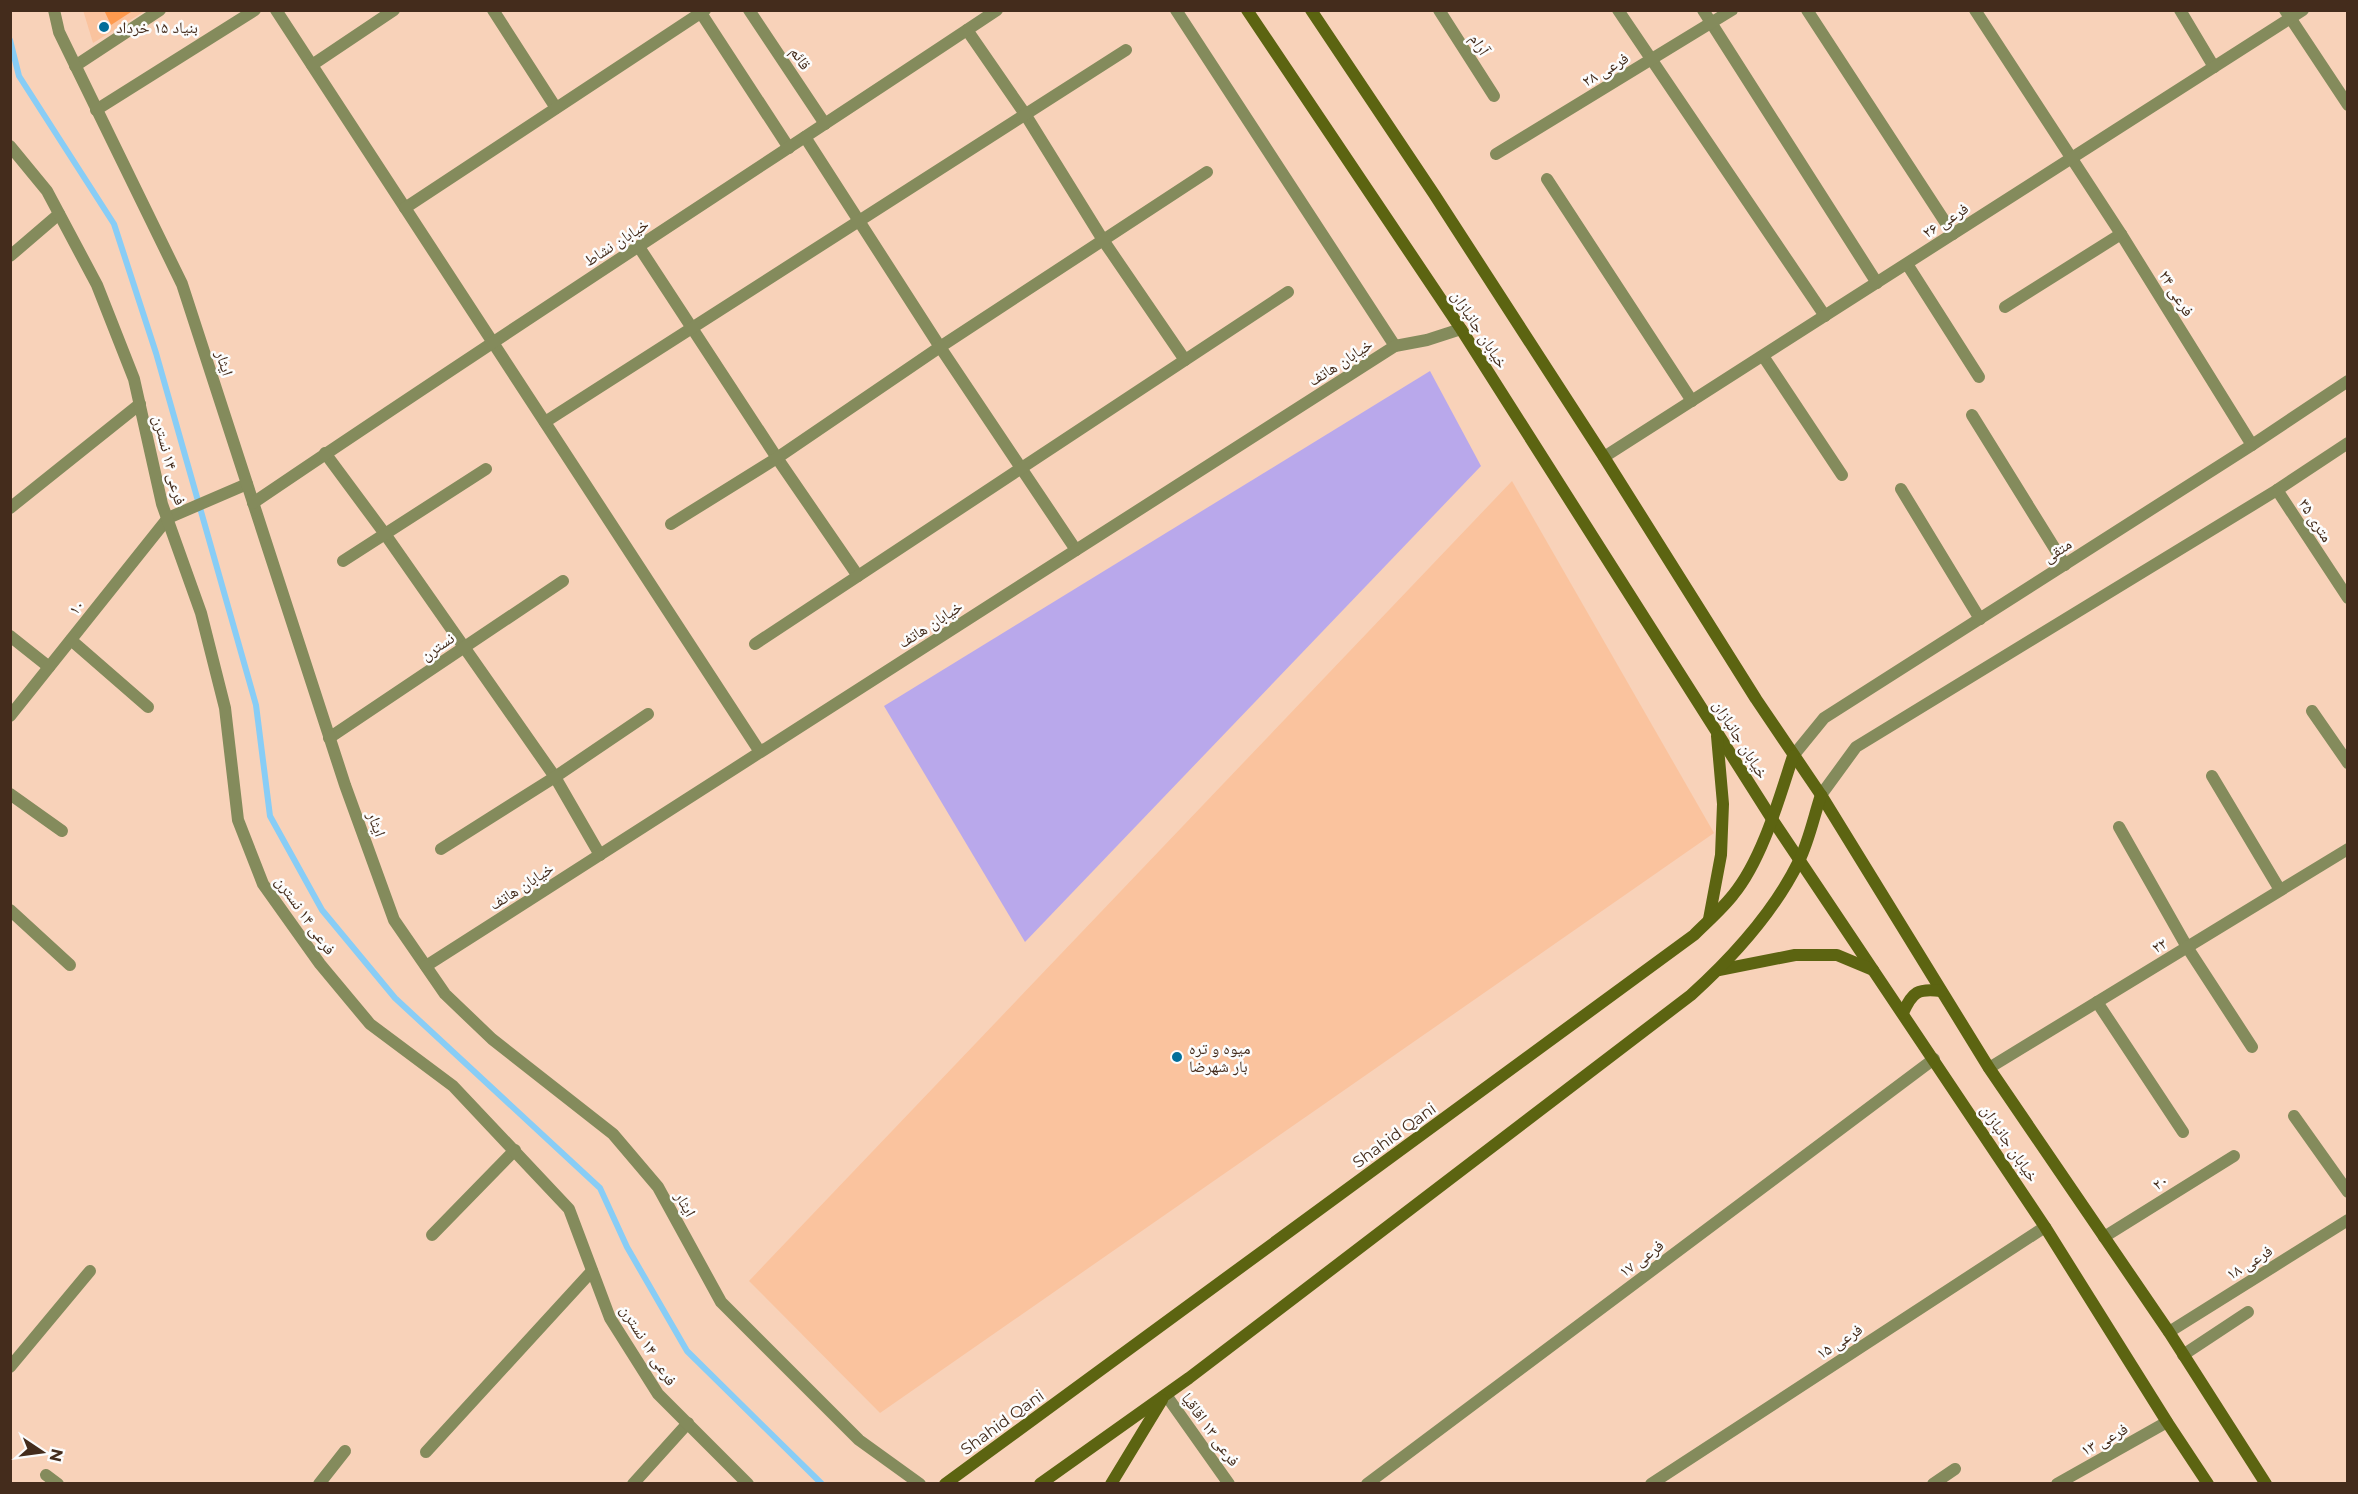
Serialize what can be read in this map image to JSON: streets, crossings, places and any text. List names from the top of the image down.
{
  "streets": {
    "main road": ["خیابان جانبازان", "Shahid Qani"],
    "street": [
      "آرام",
      "قائم",
      "فرعی ۲۸",
      "فرعی ۲۶",
      "خیابان نشاط",
      "فرعی ۲۴",
      "خیابان هاتف",
      "ایثار",
      "فرعی ۱۴ نسترن",
      "۳۵ متری",
      "متقی",
      "۱۰",
      "نسترن",
      "۲۲",
      "۲۰",
      "فرعی ۱۷",
      "فرعی ۱۸",
      "فرعی ۱۵",
      "فرعی ۱۳ اقاقیا",
      "فرعی ۱۳"
    ]
  },
  "crossings": [
    ["قائم", "خیابان نشاط"],
    ["فرعی ۲۶", "فرعی ۲۴"],
    ["فرعی ۲۶", "خیابان جانبازان"],
    ["خیابان نشاط", "ایثار"],
    ["فرعی ۲۴", "متقی"],
    ["خیابان جانبازان", "خیابان هاتف"],
    ["خیابان جانبازان", "متقی"],
    ["خیابان جانبازان", "۲۲"],
    ["خیابان جانبازان", "Shahid Qani"],
    ["خیابان جانبازان", "۲۰"],
    ["خیابان جانبازان", "فرعی ۱۷"],
    ["خیابان جانبازان", "فرعی ۱۸"],
    ["خیابان جانبازان", "فرعی ۱۵"],
    ["خیابان جانبازان", "فرعی ۱۳"],
    ["خیابان هاتف", "ایثار"],
    ["ایثار", "نسترن"],
    ["فرعی ۱۴ نسترن", "۱۰"],
    ["متقی", "Shahid Qani"]
  ],
  "places": ["بنیاد ۱۵ خرداد", "میوه و تره بار شهرضا"],
  "north": "right"
}
